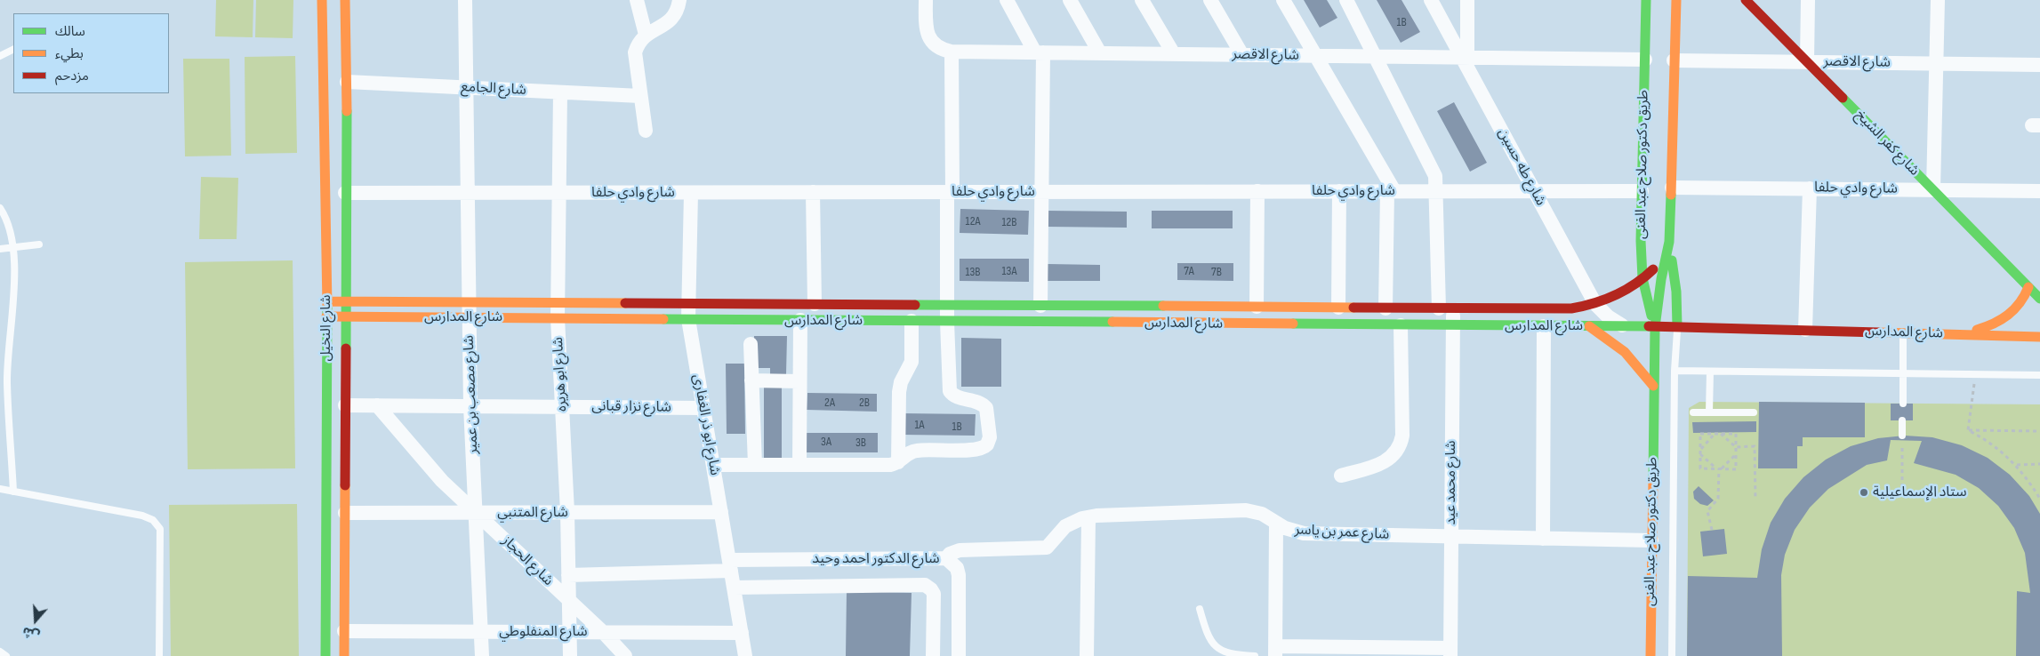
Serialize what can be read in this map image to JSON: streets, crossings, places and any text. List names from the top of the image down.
{
  "streets": {
    "main road": [
      "شارع كفر الشيخ",
      "طريق دكتور صلاح عبد الغنى",
      "شارع المدارس",
      "شارع النخيل"
    ],
    "street": [
      "شارع الاقصر",
      "شارع الجامع",
      "شارع طه حسين",
      "شارع وادي حلفا",
      "شارع ابو هريره",
      "شارع مصعب بن عمير",
      "شارع نزار قبانى",
      "شارع ابو ذر الغفارى",
      "شارع محمد عيد",
      "شارع المتنبي",
      "شارع عمر بن ياسر",
      "شارع الدكتور احمد وحيد",
      "شارع الحجاز",
      "شارع المنفلوطي"
    ]
  },
  "crossings": [
    ["شارع الاقصر", "شارع كفر الشيخ"],
    ["شارع الاقصر", "طريق دكتور صلاح عبد الغنى"],
    ["شارع الاقصر", "شارع طه حسين"],
    ["شارع الاقصر", "شارع محمد عيد"],
    ["شارع الجامع", "شارع النخيل"],
    ["شارع الجامع", "شارع ابو هريره"],
    ["شارع الجامع", "شارع مصعب بن عمير"],
    ["شارع كفر الشيخ", "شارع وادي حلفا"],
    ["طريق دكتور صلاح عبد الغنى", "شارع وادي حلفا"],
    ["طريق دكتور صلاح عبد الغنى", "شارع المدارس"],
    ["طريق دكتور صلاح عبد الغنى", "شارع عمر بن ياسر"],
    ["شارع طه حسين", "شارع وادي حلفا"],
    ["شارع طه حسين", "شارع المدارس"],
    ["شارع وادي حلفا", "شارع النخيل"],
    ["شارع وادي حلفا", "شارع ابو هريره"],
    ["شارع وادي حلفا", "شارع مصعب بن عمير"],
    ["شارع وادي حلفا", "شارع ابو ذر الغفارى"],
    ["شارع وادي حلفا", "شارع محمد عيد"],
    ["شارع المدارس", "شارع النخيل"],
    ["شارع المدارس", "شارع ابو هريره"],
    ["شارع المدارس", "شارع مصعب بن عمير"],
    ["شارع المدارس", "شارع ابو ذر الغفارى"],
    ["شارع المدارس", "شارع محمد عيد"],
    ["شارع النخيل", "شارع نزار قبانى"],
    ["شارع النخيل", "شارع المتنبي"],
    ["شارع النخيل", "شارع المنفلوطي"],
    ["شارع ابو هريره", "شارع نزار قبانى"],
    ["شارع ابو هريره", "شارع المتنبي"],
    ["شارع ابو هريره", "شارع الدكتور احمد وحيد"],
    ["شارع ابو هريره", "شارع الحجاز"],
    ["شارع ابو هريره", "شارع المنفلوطي"],
    ["شارع مصعب بن عمير", "شارع نزار قبانى"],
    ["شارع مصعب بن عمير", "شارع المتنبي"],
    ["شارع مصعب بن عمير", "شارع الحجاز"],
    ["شارع مصعب بن عمير", "شارع المنفلوطي"],
    ["شارع نزار قبانى", "شارع ابو ذر الغفارى"],
    ["شارع نزار قبانى", "شارع الحجاز"],
    ["شارع ابو ذر الغفارى", "شارع المتنبي"],
    ["شارع ابو ذر الغفارى", "شارع الدكتور احمد وحيد"],
    ["شارع ابو ذر الغفارى", "شارع المنفلوطي"],
    ["شارع محمد عيد", "شارع عمر بن ياسر"],
    ["شارع المتنبي", "شارع الحجاز"],
    ["شارع عمر بن ياسر", "شارع الدكتور احمد وحيد"],
    ["شارع الحجاز", "شارع المنفلوطي"]
  ],
  "places": ["ستاد الإسماعيلية"],
  "house_numbers": [
    "1B",
    "12A",
    "12B",
    "13A",
    "7A",
    "13B",
    "7B",
    "2A",
    "2B",
    "1A",
    "1B",
    "3A",
    "3B"
  ],
  "legend": ["سالك", "بطيء", "مزدحم"],
  "north": "bottom"
}
